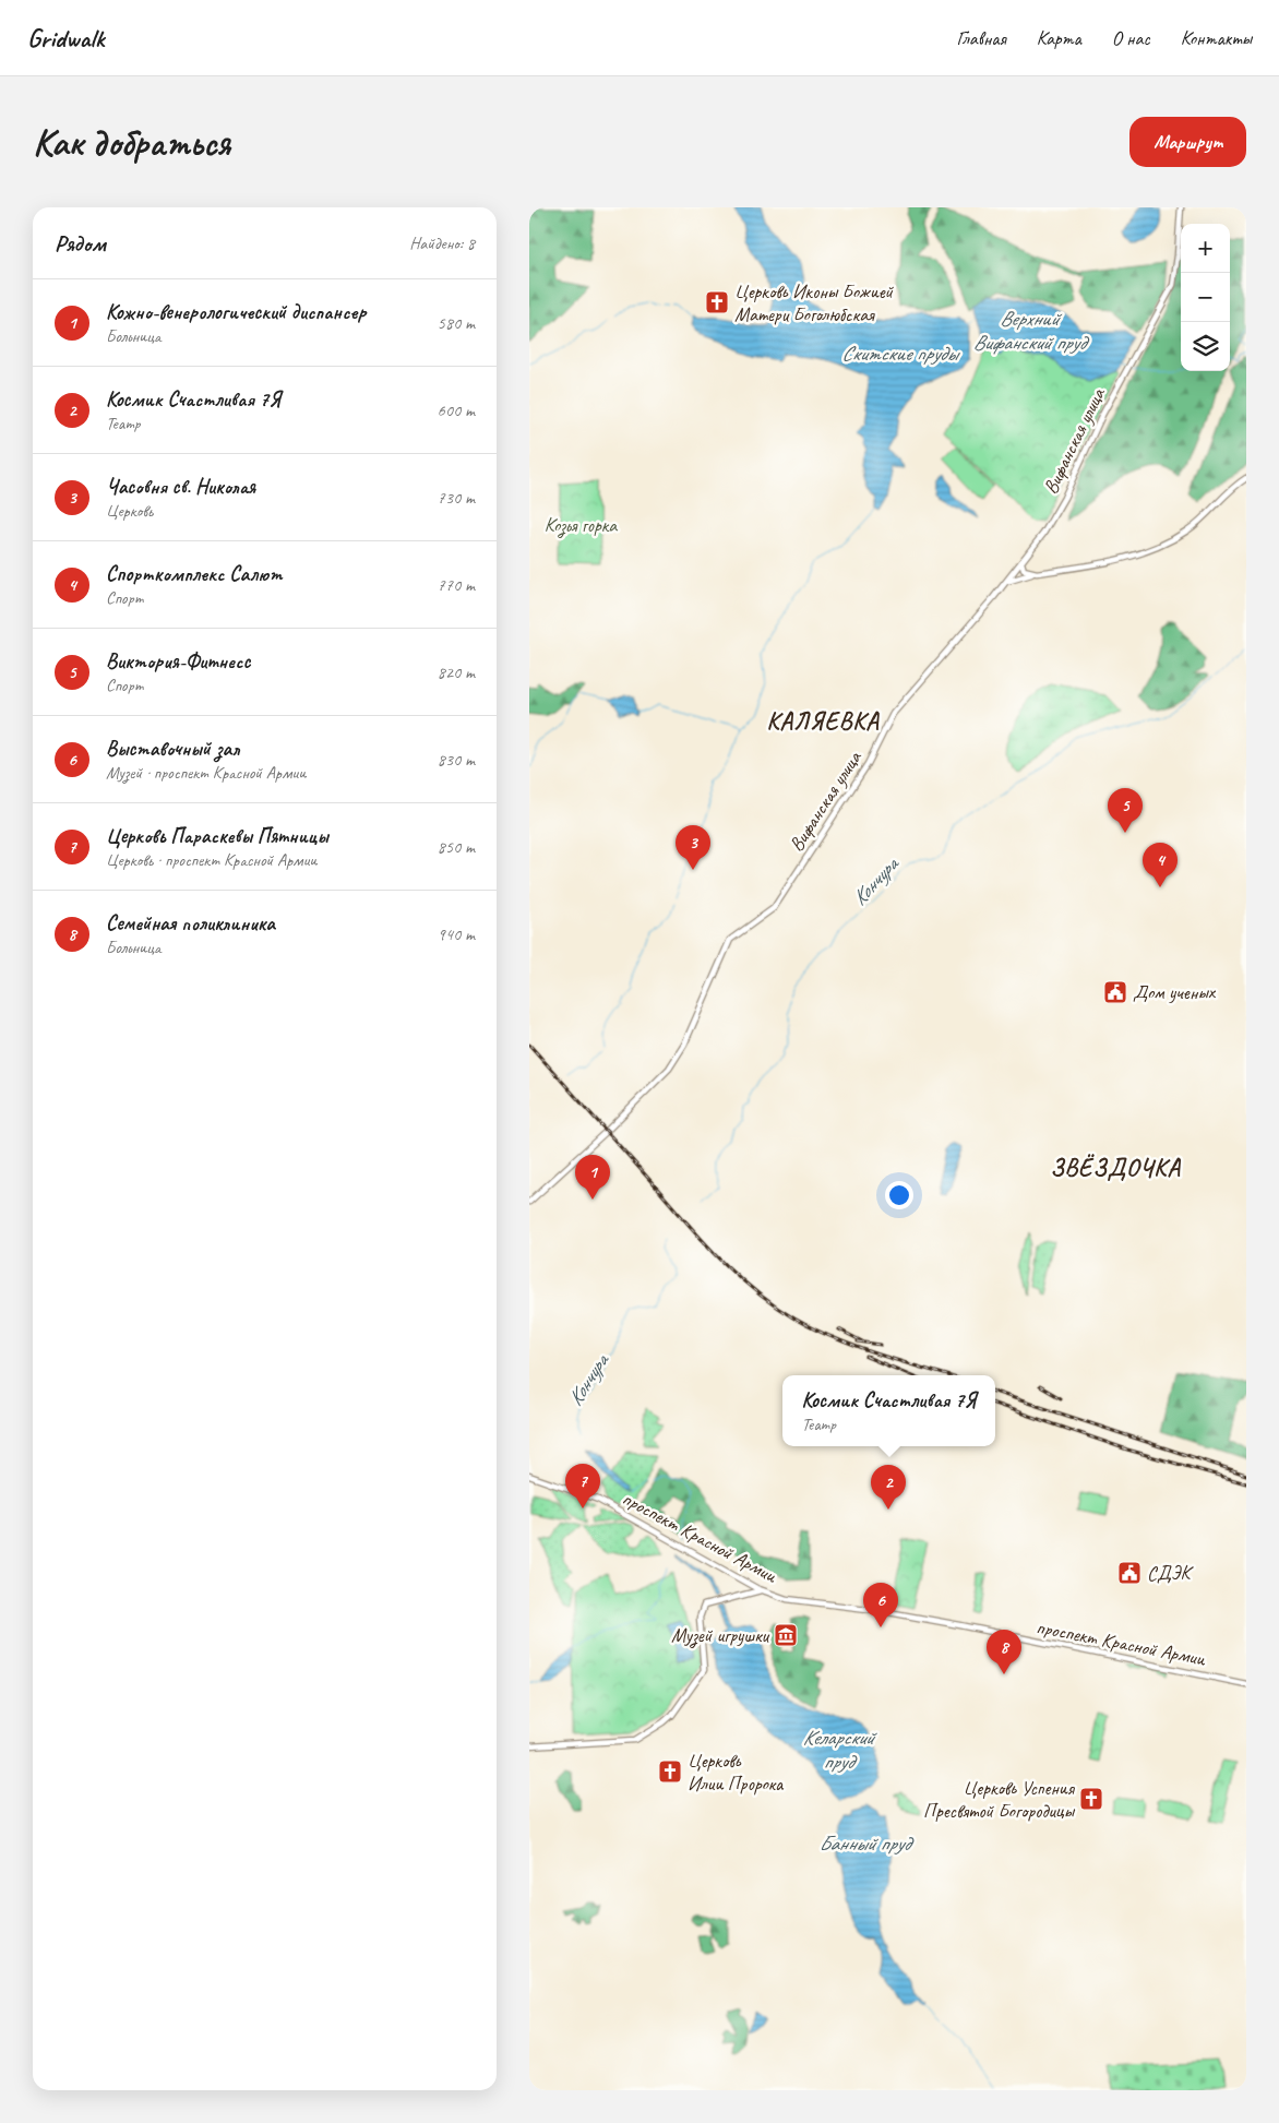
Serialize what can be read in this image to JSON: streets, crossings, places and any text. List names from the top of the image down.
{
  "streets": {
    "main road": ["Вифанская улица", "проспект Красной Армии"]
  },
  "districts": ["КАЛЯЕВКА", "ЗВЁЗДОЧКА"],
  "water": [
    "Верхний Вифанский пруд",
    "Скитские пруды",
    "Кончура",
    "Келарский пруд",
    "Банный пруд"
  ],
  "parks": ["Козья горка"],
  "places": {
    "church": ["Церковь Иконы Божией Матери Боголюбская", "Церковь Илии Пророка", "Церковь Успения Пресвятой Богородицы"],
    "public building": ["Дом ученых", "СДЭК"],
    "museum": ["Музей игрушки"]
  },
  "page": {
    "header": "Gridwalk",
    "nav": [
      "Главная",
      "Карта",
      "О нас",
      "Контакты"
    ],
    "buttons": "Маршрут",
    "title": "Как добраться",
    "heading": ["Рядом", "Найдено: 8"],
    "map_buttons": ["+", "−"],
    "list": [
      {
        "mark": "1",
        "name": "Кожно-венерологический диспансер",
        "note": "Больница",
        "value": "580 m"
      },
      {
        "mark": "2",
        "name": "Космик Счастливая 7Я",
        "note": "Театр",
        "value": "600 m"
      },
      {
        "mark": "3",
        "name": "Часовня св. Николая",
        "note": "Церковь",
        "value": "730 m"
      },
      {
        "mark": "4",
        "name": "Спорткомплекс Салют",
        "note": "Спорт",
        "value": "770 m"
      },
      {
        "mark": "5",
        "name": "Виктория-Фитнесс",
        "note": "Спорт",
        "value": "820 m"
      },
      {
        "mark": "6",
        "name": "Выставочный зал",
        "note": "Музей · проспект Красной Армии",
        "value": "830 m"
      },
      {
        "mark": "7",
        "name": "Церковь Параскевы Пятницы",
        "note": "Церковь · проспект Красной Армии",
        "value": "850 m"
      },
      {
        "mark": "8",
        "name": "Семейная поликлиника",
        "note": "Больница",
        "value": "940 m"
      }
    ],
    "pins": [
      "5",
      "3",
      "4",
      "1",
      "7",
      "2",
      "6",
      "8"
    ],
    "popup": ["Космик Счастливая 7Я", "Театр"]
  }
}
